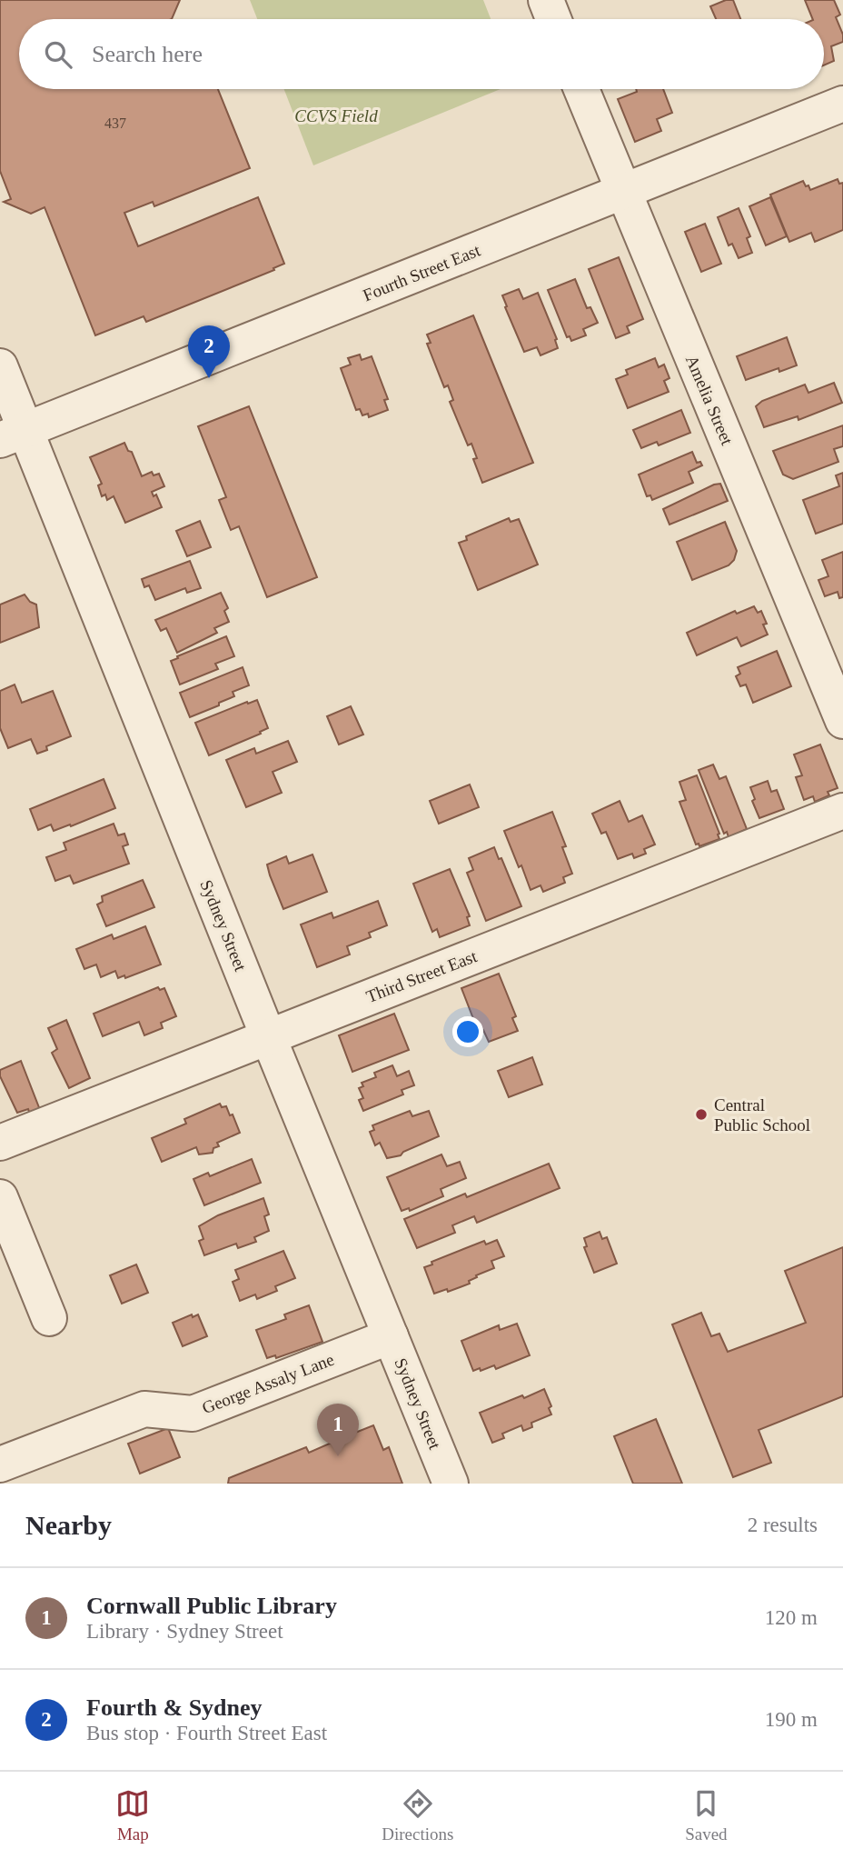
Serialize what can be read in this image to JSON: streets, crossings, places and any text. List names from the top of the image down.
{
  "streets": {
    "street": [
      "Fourth Street East",
      "Amelia Street",
      "Sydney Street",
      "Third Street East",
      "George Assaly Lane"
    ]
  },
  "crossings": [
    ["Fourth Street East", "Amelia Street"],
    ["Fourth Street East", "Sydney Street"],
    ["Sydney Street", "Third Street East"],
    ["Sydney Street", "George Assaly Lane"]
  ],
  "parks": ["CCVS Field"],
  "places": ["Central Public School"],
  "house_numbers": ["437"],
  "page": {
    "search": "Search here",
    "pins": ["2", "1"],
    "heading": ["Nearby", "2 results"],
    "list": [
      {
        "mark": "1",
        "name": "Cornwall Public Library",
        "note": "Library · Sydney Street",
        "value": "120 m"
      },
      {
        "mark": "2",
        "name": "Fourth & Sydney",
        "note": "Bus stop · Fourth Street East",
        "value": "190 m"
      }
    ],
    "nav": ["Map", "Directions", "Saved"]
  }
}
